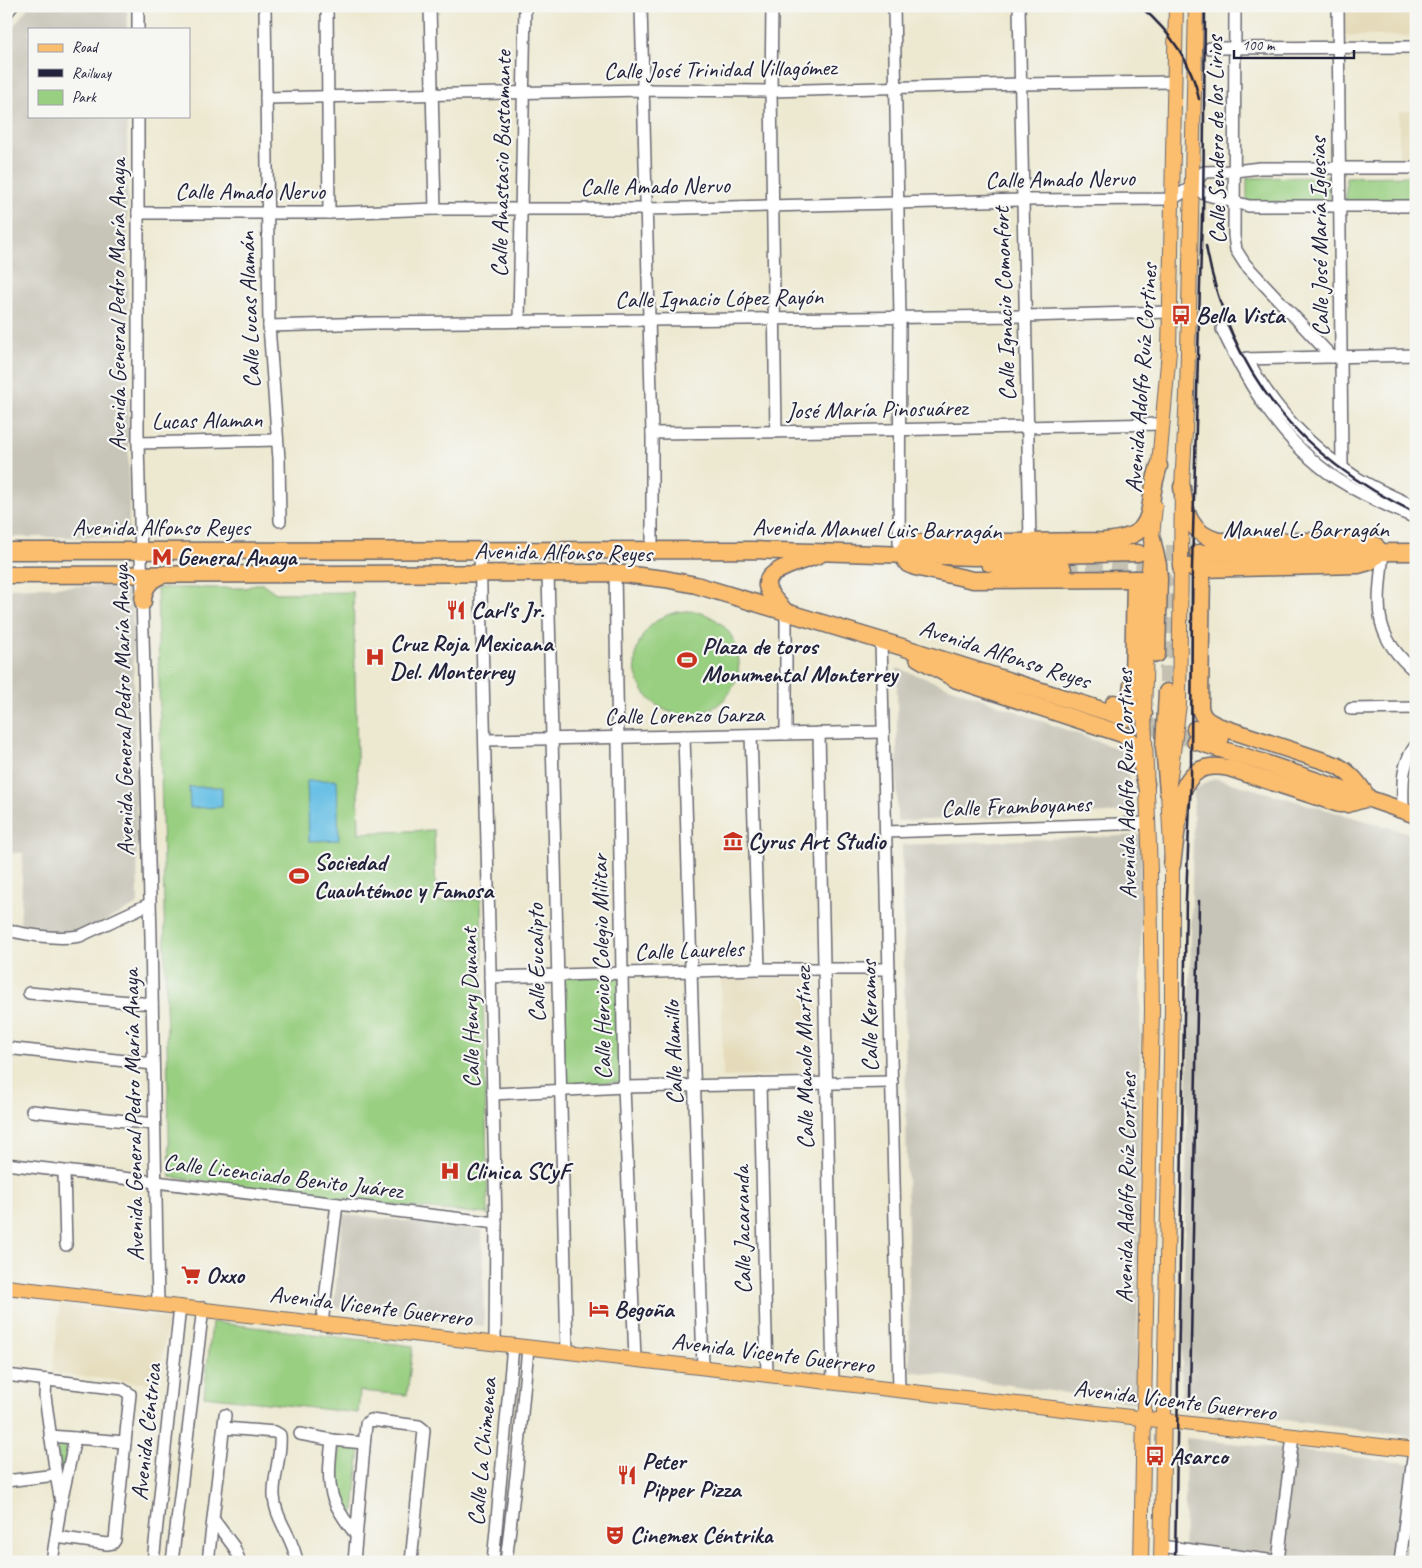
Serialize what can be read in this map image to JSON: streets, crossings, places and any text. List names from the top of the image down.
{
  "streets": {
    "highway": ["Avenida Alfonso Reyes", "Avenida Manuel Luis Barragán", "Manuel L. Barragán"],
    "main road": ["Avenida Adolfo Ruíz Cortines", "Avenida Vicente Guerrero"],
    "street": [
      "Calle José Trinidad Villagómez",
      "Calle Sendero de los Lirios",
      "Calle Anastasio Bustamante",
      "Calle Amado Nervo",
      "Calle José María Iglesias",
      "Calle Ignacio López Rayón",
      "Calle Ignacio Comonfort",
      "Avenida General Pedro María Anaya",
      "Calle Lucas Alamán",
      "José María Pinosuárez",
      "Lucas Alaman",
      "Calle Lorenzo Garza",
      "Calle Framboyanes",
      "Calle Laureles",
      "Calle Eucalipto",
      "Calle Heroico Colegio Militar",
      "Calle Henry Dunant",
      "Calle Keramos",
      "Calle Alamillo",
      "Calle Manolo Martínez",
      "Calle Licenciado Benito Juárez",
      "Calle Jacaranda",
      "Avenida Céntrica",
      "Calle La Chimenea"
    ]
  },
  "crossings": [
    ["Calle José Trinidad Villagómez", "Calle Anastasio Bustamante"],
    ["Calle José Trinidad Villagómez", "Calle Ignacio Comonfort"],
    ["Calle José Trinidad Villagómez", "Calle Lucas Alamán"],
    ["Calle José Trinidad Villagómez", "Avenida Adolfo Ruíz Cortines"],
    ["Calle Sendero de los Lirios", "Calle José María Iglesias"],
    ["Calle Anastasio Bustamante", "Calle Amado Nervo"],
    ["Calle Anastasio Bustamante", "Calle Ignacio López Rayón"],
    ["Calle Amado Nervo", "Calle Ignacio Comonfort"],
    ["Calle Amado Nervo", "Avenida General Pedro María Anaya"],
    ["Calle Amado Nervo", "Calle Lucas Alamán"],
    ["Calle Amado Nervo", "Avenida Adolfo Ruíz Cortines"],
    ["Calle Ignacio López Rayón", "Calle Ignacio Comonfort"],
    ["Calle Ignacio López Rayón", "Calle Lucas Alamán"],
    ["Calle Ignacio López Rayón", "Avenida Adolfo Ruíz Cortines"],
    ["Calle Ignacio Comonfort", "José María Pinosuárez"],
    ["Avenida General Pedro María Anaya", "Lucas Alaman"],
    ["Avenida General Pedro María Anaya", "Avenida Alfonso Reyes"],
    ["Avenida General Pedro María Anaya", "Calle Licenciado Benito Juárez"],
    ["Avenida General Pedro María Anaya", "Avenida Vicente Guerrero"],
    ["Calle Lucas Alamán", "Lucas Alaman"],
    ["Avenida Adolfo Ruíz Cortines", "José María Pinosuárez"],
    ["Avenida Adolfo Ruíz Cortines", "Calle Framboyanes"],
    ["Avenida Adolfo Ruíz Cortines", "Avenida Vicente Guerrero"],
    ["Avenida Alfonso Reyes", "Avenida Manuel Luis Barragán"],
    ["Avenida Alfonso Reyes", "Calle Eucalipto"],
    ["Avenida Alfonso Reyes", "Calle Heroico Colegio Militar"],
    ["Avenida Alfonso Reyes", "Calle Henry Dunant"],
    ["Avenida Alfonso Reyes", "Calle Keramos"],
    ["Calle Lorenzo Garza", "Calle Eucalipto"],
    ["Calle Lorenzo Garza", "Calle Heroico Colegio Militar"],
    ["Calle Lorenzo Garza", "Calle Henry Dunant"],
    ["Calle Lorenzo Garza", "Calle Keramos"],
    ["Calle Lorenzo Garza", "Calle Alamillo"],
    ["Calle Lorenzo Garza", "Calle Manolo Martínez"],
    ["Calle Framboyanes", "Calle Keramos"],
    ["Calle Laureles", "Calle Eucalipto"],
    ["Calle Laureles", "Calle Heroico Colegio Militar"],
    ["Calle Laureles", "Calle Henry Dunant"],
    ["Calle Laureles", "Calle Keramos"],
    ["Calle Laureles", "Calle Alamillo"],
    ["Calle Laureles", "Calle Manolo Martínez"],
    ["Calle Eucalipto", "Avenida Vicente Guerrero"],
    ["Calle Heroico Colegio Militar", "Avenida Vicente Guerrero"],
    ["Calle Henry Dunant", "Calle Licenciado Benito Juárez"],
    ["Calle Henry Dunant", "Avenida Vicente Guerrero"],
    ["Calle Keramos", "Avenida Vicente Guerrero"],
    ["Calle Alamillo", "Avenida Vicente Guerrero"],
    ["Calle Manolo Martínez", "Avenida Vicente Guerrero"],
    ["Calle Jacaranda", "Avenida Vicente Guerrero"],
    ["Avenida Vicente Guerrero", "Avenida Céntrica"],
    ["Avenida Vicente Guerrero", "Calle La Chimenea"]
  ],
  "places": {
    "bus stop": ["Bella Vista", "Asarco"],
    "metro station": ["General Anaya"],
    "restaurant": ["Carl's Jr.", "Peter Pipper Pizza"],
    "hospital": ["Cruz Roja Mexicana Del. Monterrey", "Clinica SCyF"],
    "sports": ["Plaza de toros Monumental Monterrey", "Sociedad Cuauhtémoc y Famosa"],
    "museum": ["Cyrus Art Studio"],
    "supermarket": ["Oxxo"],
    "hotel": ["Begoña"],
    "theatre": ["Cinemex Céntrika"]
  },
  "legend": ["Road", "Railway", "Park"],
  "scale_bar": "100 m"
}
